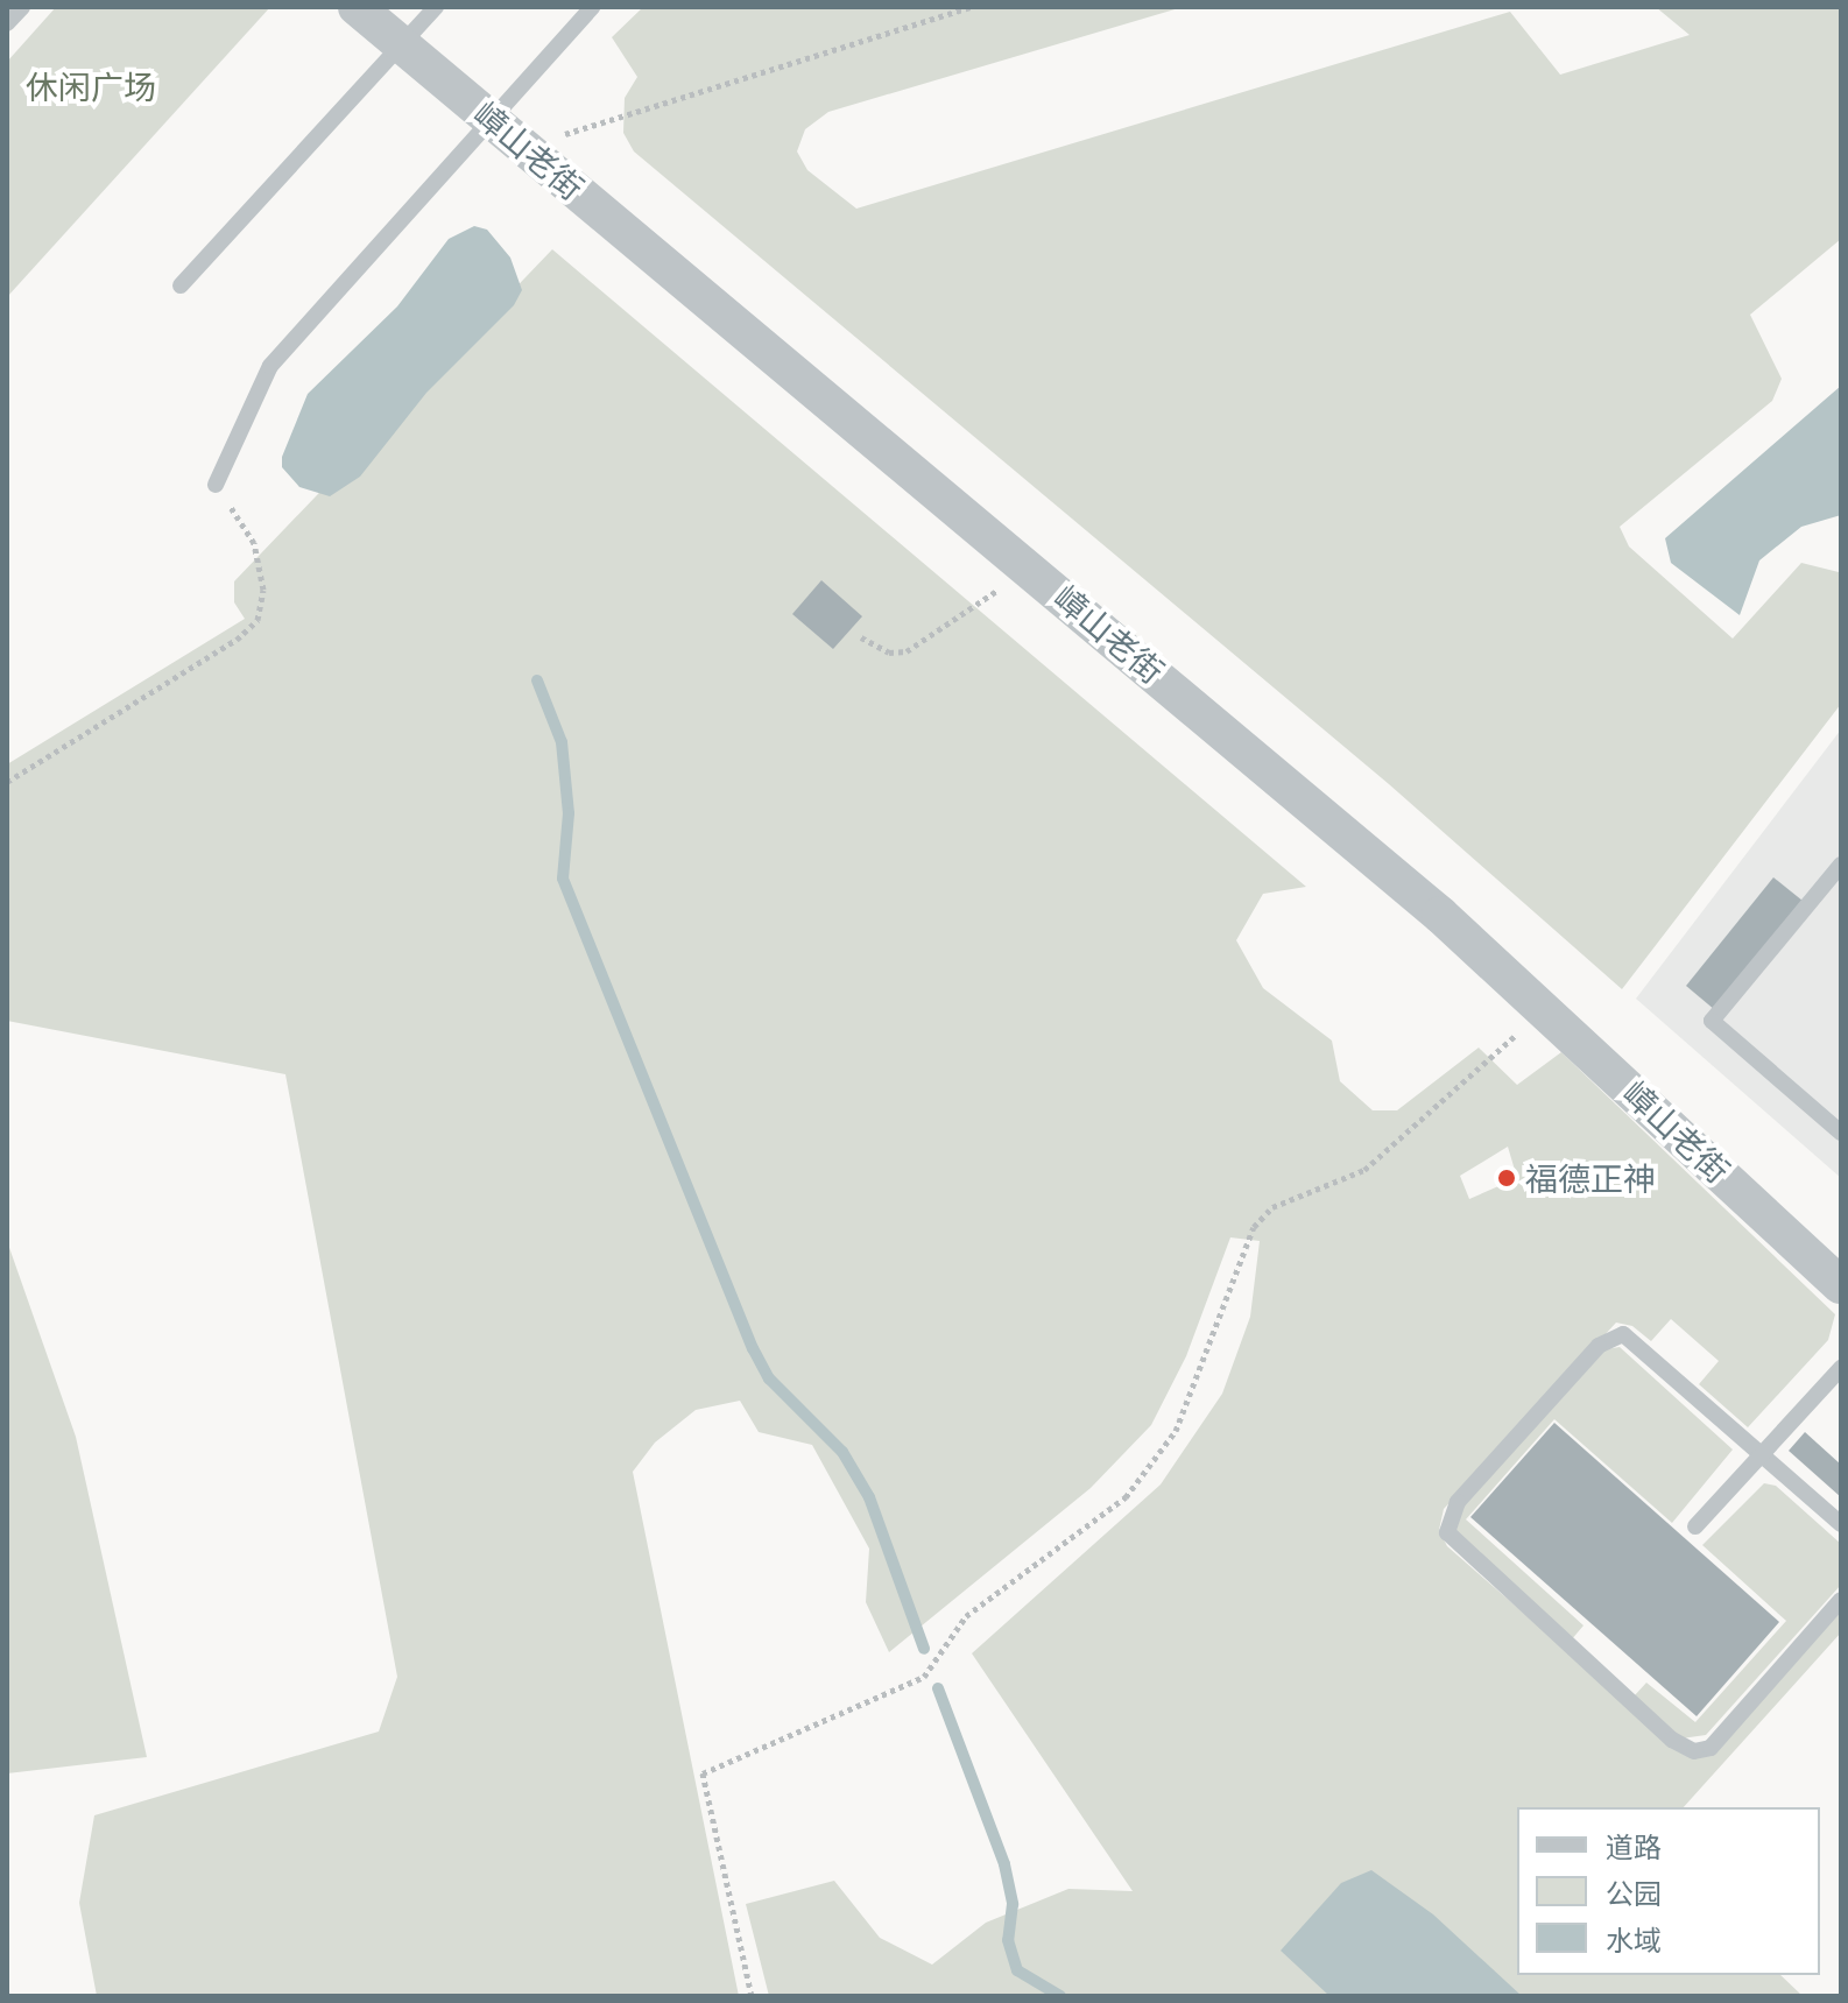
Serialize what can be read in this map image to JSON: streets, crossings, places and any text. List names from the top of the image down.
{
  "streets": {
    "street": ["嶂山老街"]
  },
  "parks": ["休闲广场"],
  "places": ["福德正神"],
  "legend": ["道路", "公园", "水域"]
}
